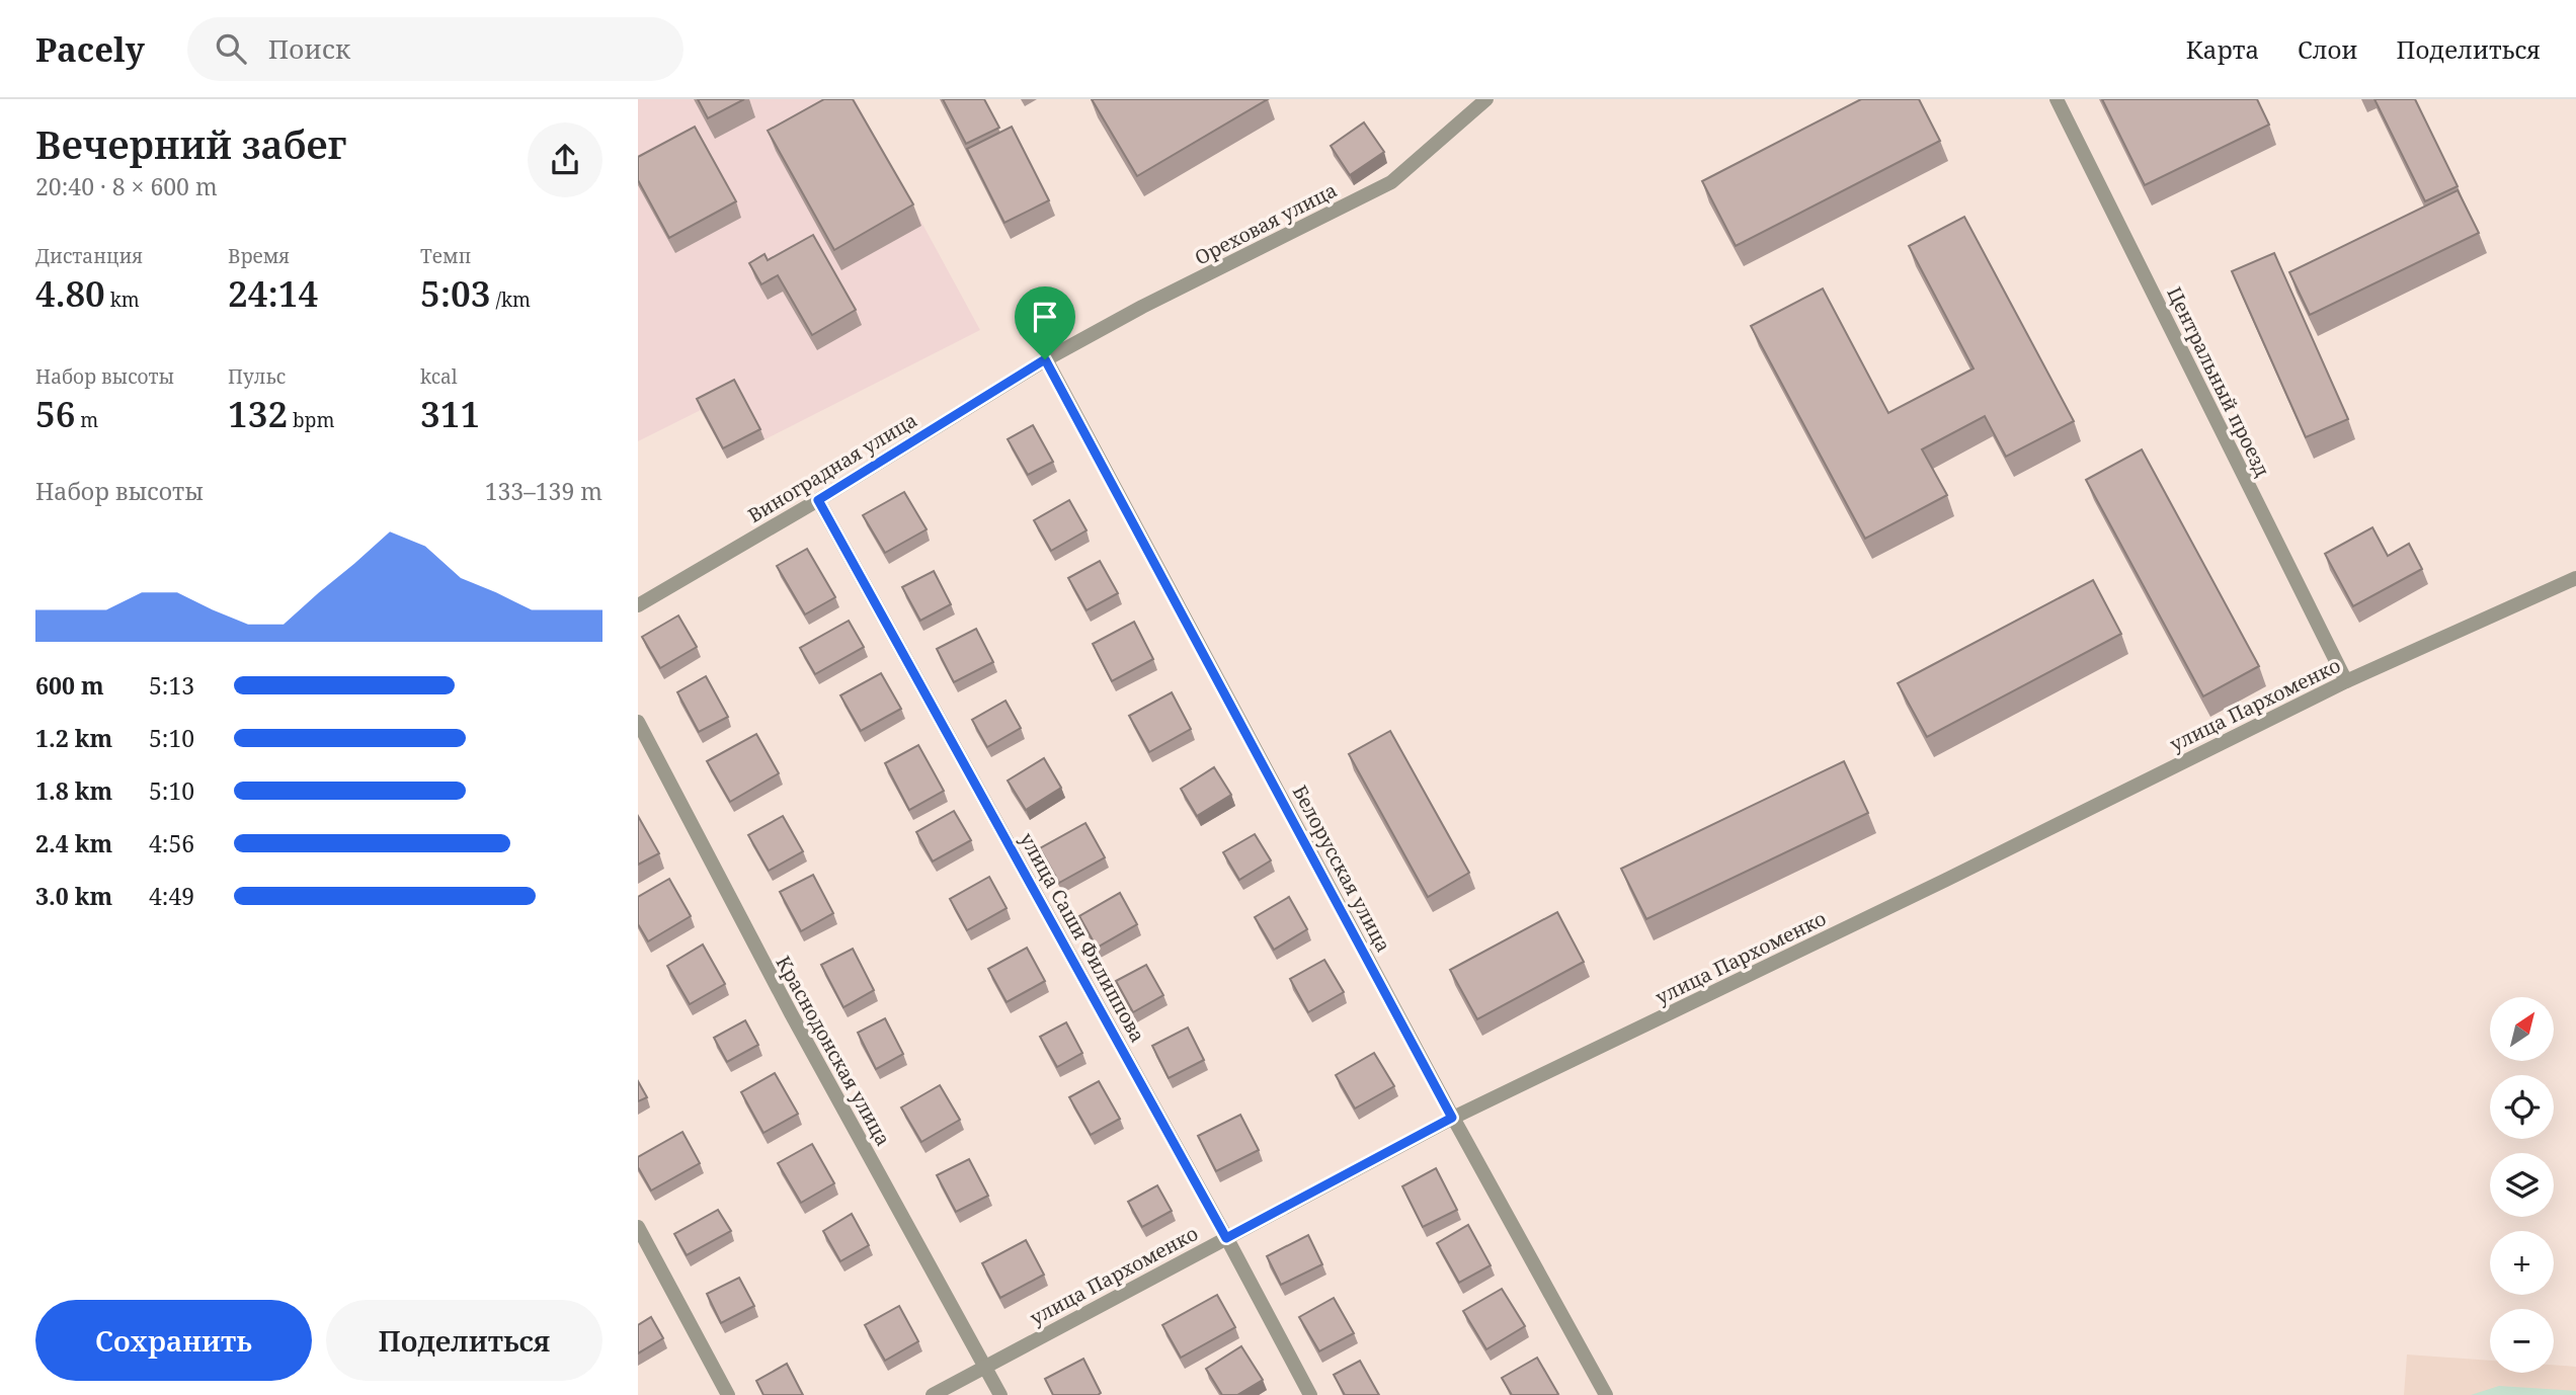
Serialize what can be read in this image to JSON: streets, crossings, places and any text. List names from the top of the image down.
{
  "streets": {
    "street": [
      "Ореховая улица",
      "Центральный проезд",
      "Виноградная улица",
      "улица Пархоменко",
      "Белорусская улица",
      "улица Саши Филиппова",
      "Краснодонская улица"
    ]
  },
  "crossings": [
    ["Ореховая улица", "Виноградная улица"],
    ["Ореховая улица", "Белорусская улица"],
    ["Центральный проезд", "улица Пархоменко"],
    ["Виноградная улица", "Белорусская улица"],
    ["Виноградная улица", "улица Саши Филиппова"],
    ["улица Пархоменко", "Белорусская улица"],
    ["улица Пархоменко", "улица Саши Филиппова"],
    ["улица Пархоменко", "Краснодонская улица"]
  ],
  "north": "top right",
  "page": {
    "header": "Pacely",
    "search": "Поиск",
    "nav": ["Карта", "Слои", "Поделиться"],
    "heading": ["Вечерний забег", "20:40 · 8 × 600 m"],
    "stats": [
      ["Дистанция", "4.80 km"],
      ["Время", "24:14"],
      ["Темп", "5:03 /km"],
      ["Набор высоты", "56 m"],
      ["Пульс", "132 bpm"],
      ["kcal", "311"]
    ],
    "chart": ["Набор высоты", "133–139 m"],
    "list": [
      {
        "name": "600 m",
        "note": "5:13"
      },
      {
        "name": "1.2 km",
        "note": "5:10"
      },
      {
        "name": "1.8 km",
        "note": "5:10"
      },
      {
        "name": "2.4 km",
        "note": "4:56"
      },
      {
        "name": "3.0 km",
        "note": "4:49"
      }
    ],
    "map_buttons": ["+", "−"],
    "buttons": ["Сохранить", "Поделиться"]
  }
}
